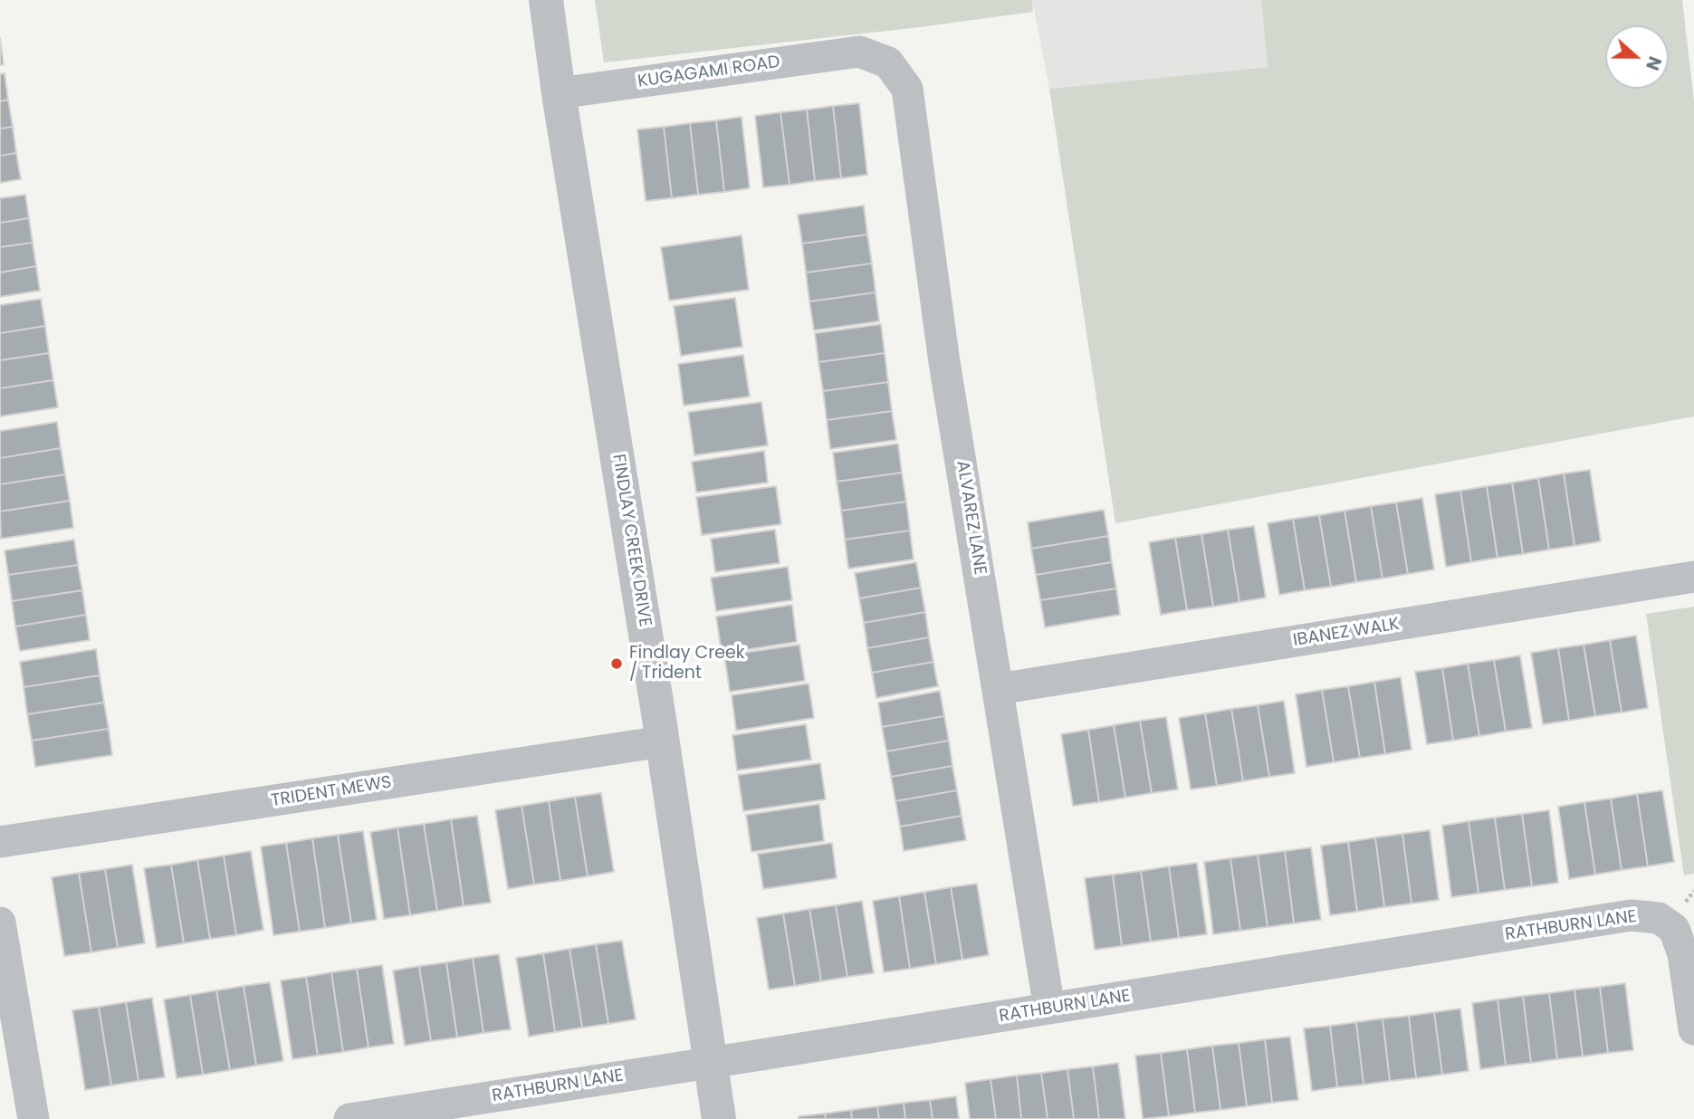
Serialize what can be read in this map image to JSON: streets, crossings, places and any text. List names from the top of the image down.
{
  "streets": {
    "street": [
      "KUGAGAMI ROAD",
      "ALVAREZ LANE",
      "FINDLAY CREEK DRIVE",
      "IBANEZ WALK",
      "TRIDENT MEWS",
      "RATHBURN LANE"
    ]
  },
  "crossings": [
    ["KUGAGAMI ROAD", "ALVAREZ LANE"],
    ["KUGAGAMI ROAD", "FINDLAY CREEK DRIVE"],
    ["ALVAREZ LANE", "IBANEZ WALK"],
    ["ALVAREZ LANE", "RATHBURN LANE"],
    ["FINDLAY CREEK DRIVE", "TRIDENT MEWS"],
    ["FINDLAY CREEK DRIVE", "RATHBURN LANE"]
  ],
  "places": ["Findlay Creek / Trident"],
  "north": "right"
}
